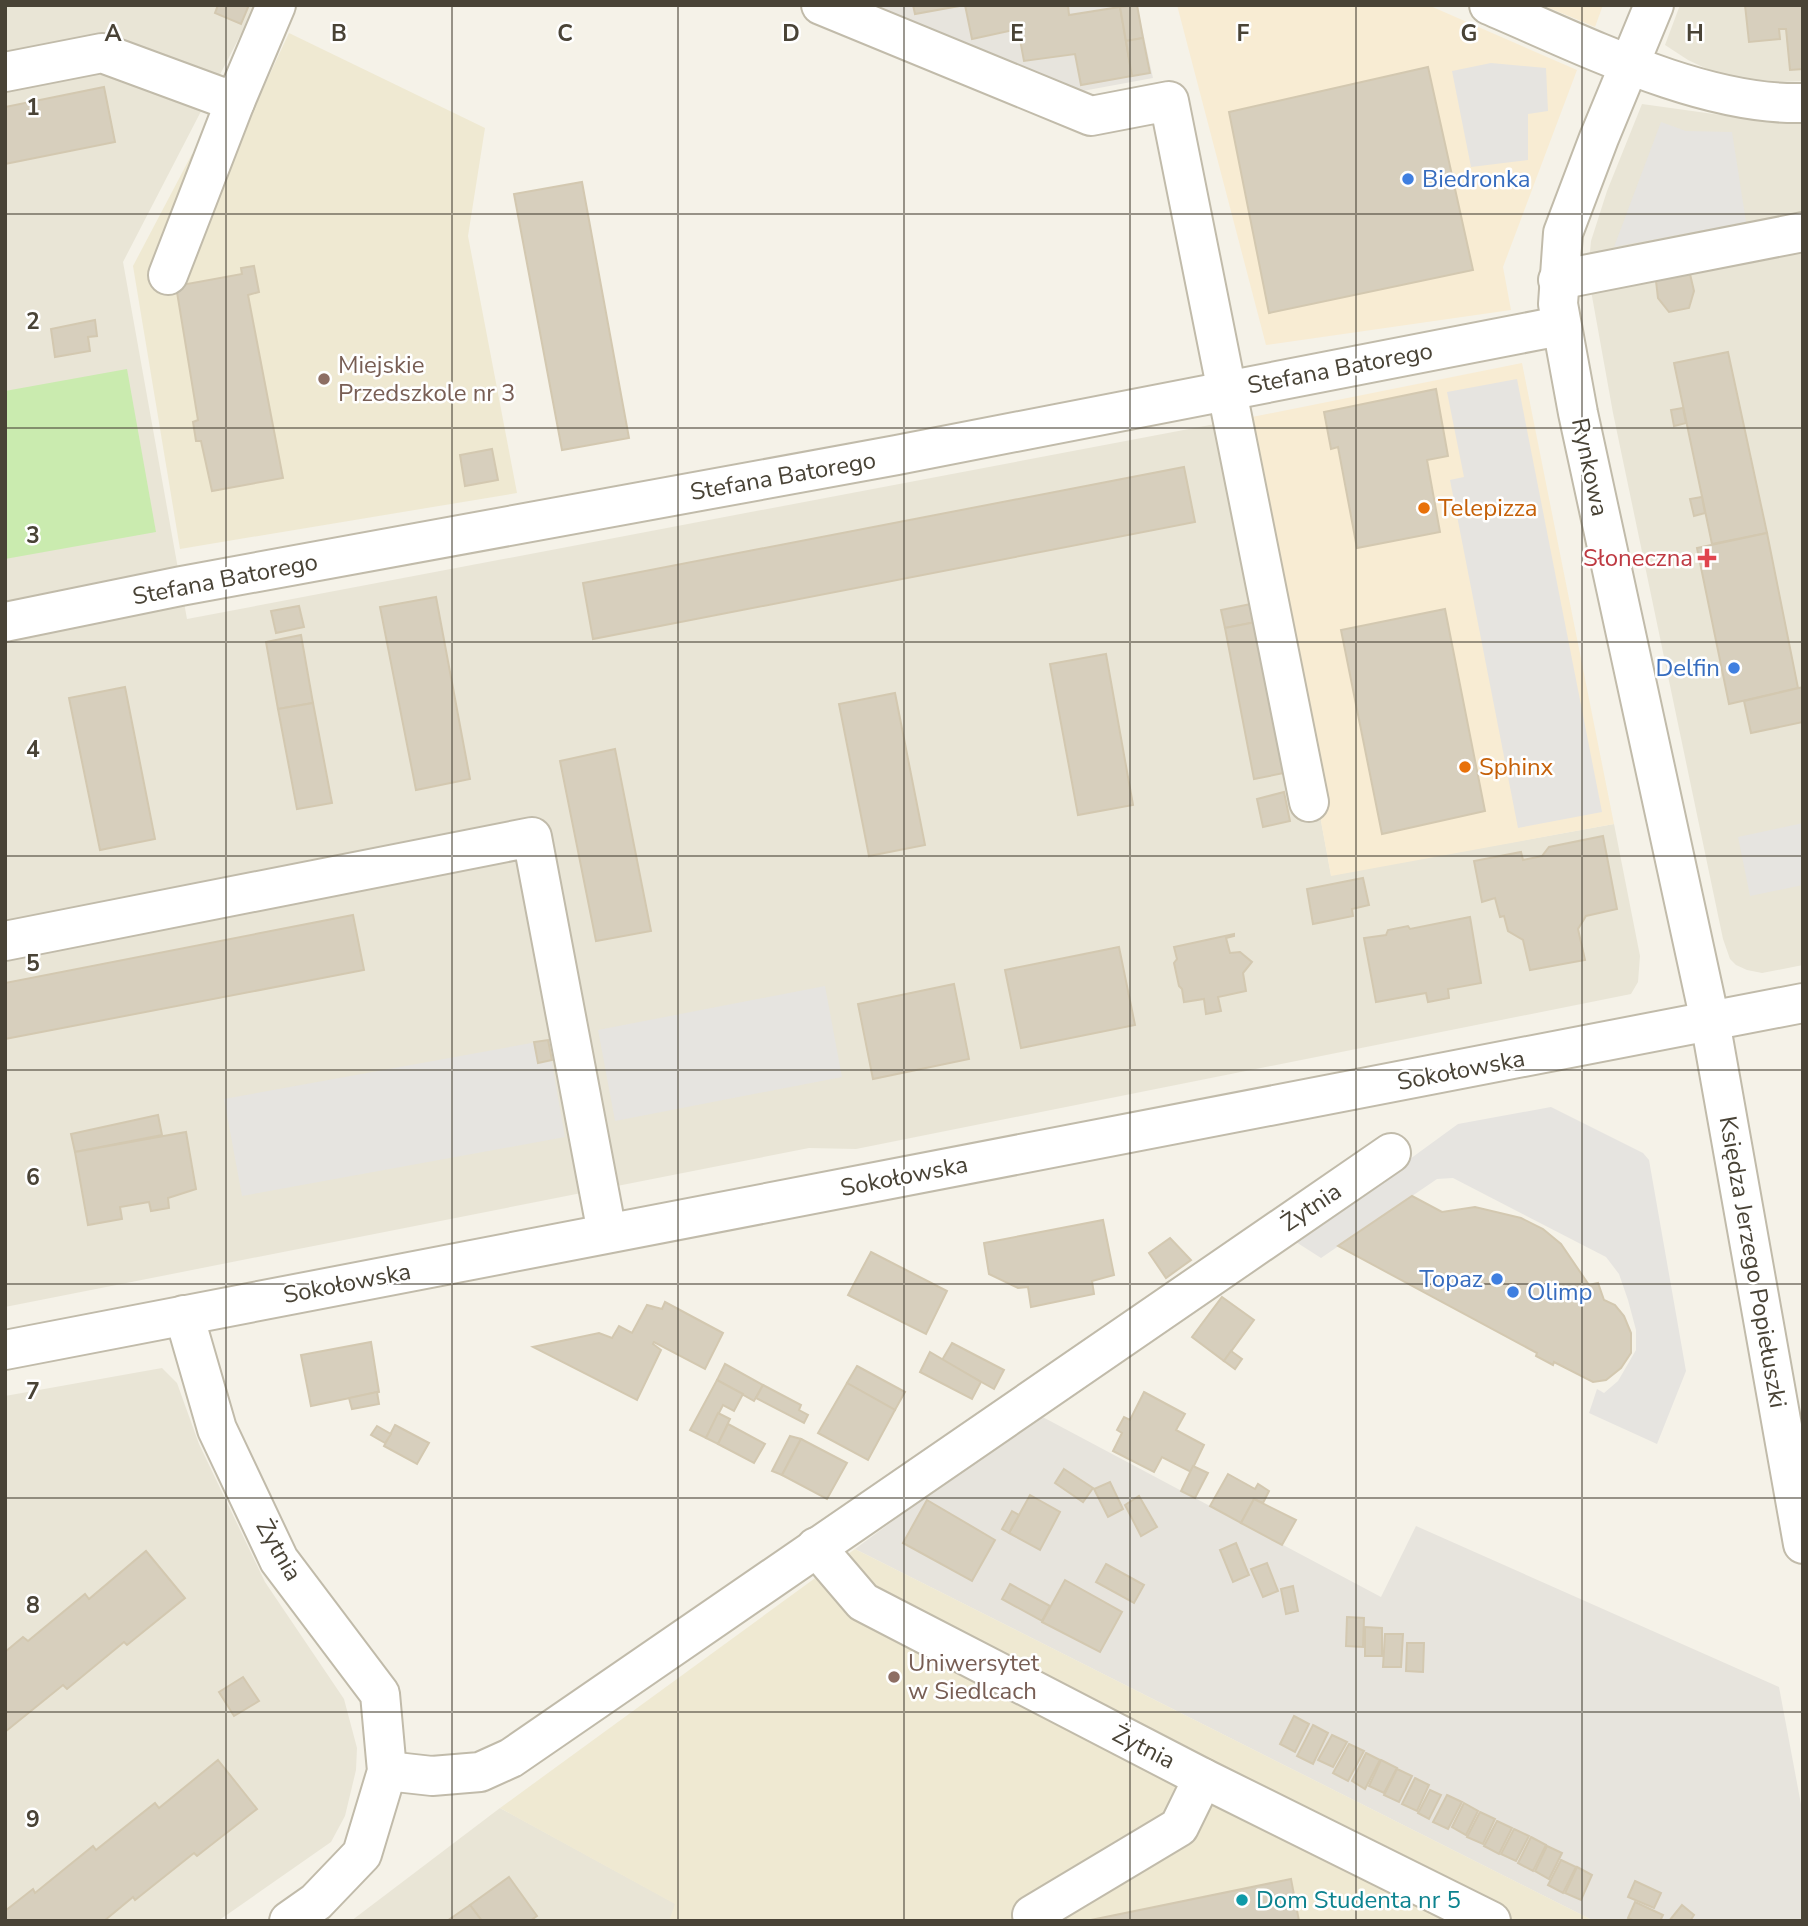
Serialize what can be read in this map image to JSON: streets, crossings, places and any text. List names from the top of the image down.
{
  "streets": {
    "street": [
      "Stefana Batorego",
      "Rynkowa",
      "Sokołowska",
      "Żytnia",
      "Księdza Jerzego Popiełuszki"
    ]
  },
  "crossings": [
    ["Stefana Batorego", "Rynkowa"],
    ["Rynkowa", "Sokołowska"],
    ["Rynkowa", "Księdza Jerzego Popiełuszki"],
    ["Sokołowska", "Żytnia"],
    ["Sokołowska", "Księdza Jerzego Popiełuszki"]
  ],
  "places": {
    "other": [
      "Biedronka",
      "Miejskie Przedszkole nr 3",
      "Telepizza",
      "Delfin",
      "Sphinx",
      "Topaz",
      "Olimp",
      "Uniwersytet w Siedlcach",
      "Dom Studenta nr 5"
    ],
    "health": ["Słoneczna"]
  },
  "grid": {
    "columns": [
      "A",
      "B",
      "C",
      "D",
      "E",
      "F",
      "G",
      "H"
    ],
    "rows": [
      "1",
      "2",
      "3",
      "4",
      "5",
      "6",
      "7",
      "8",
      "9"
    ]
  }
}
